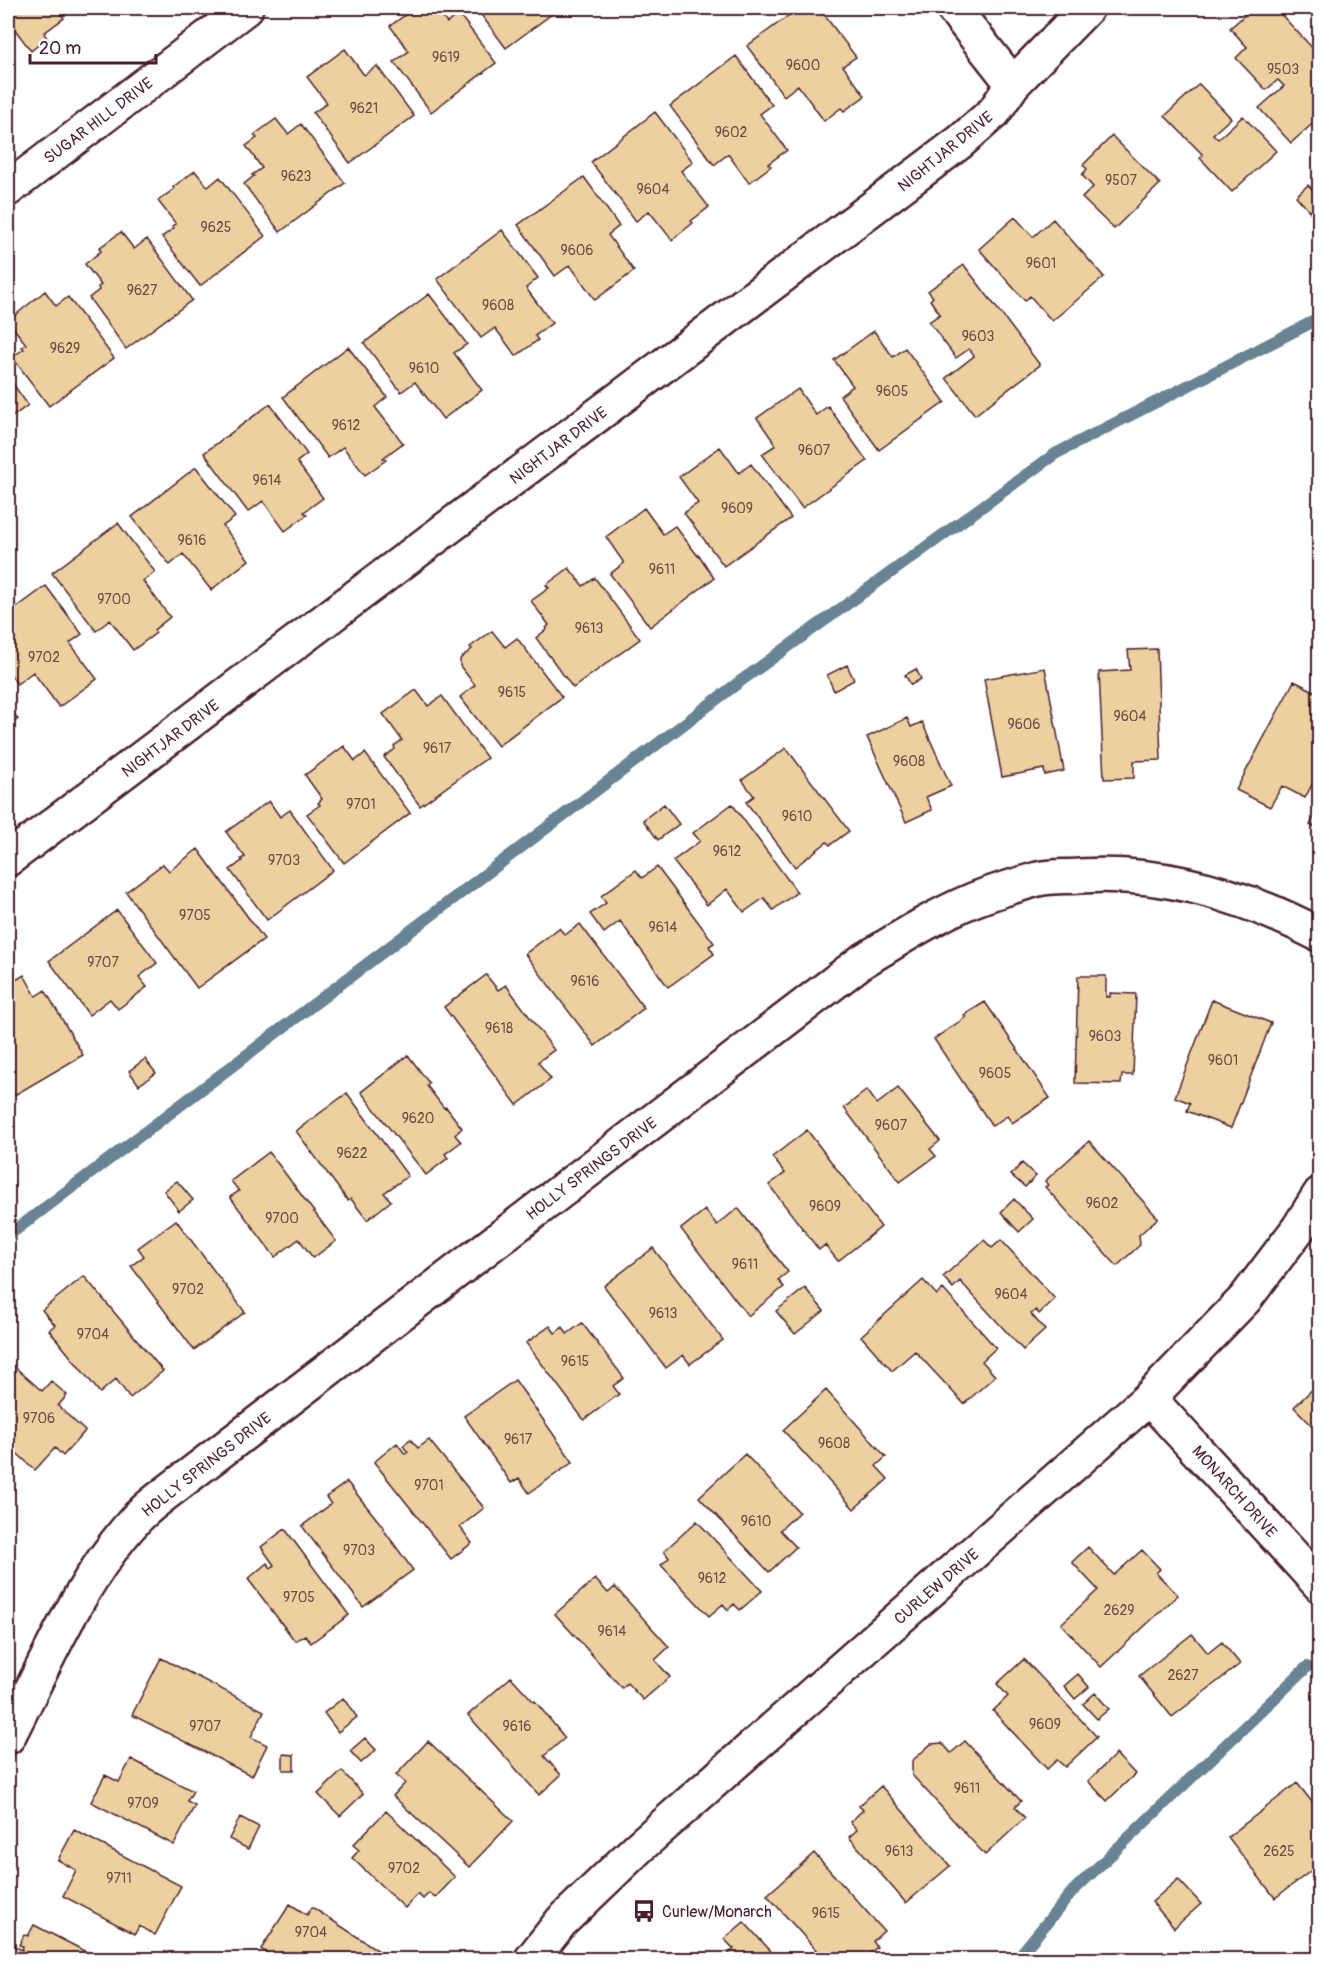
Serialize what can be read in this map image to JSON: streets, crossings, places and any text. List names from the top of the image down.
{
  "streets": {
    "street": [
      "SUGAR HILL DRIVE",
      "NIGHTJAR DRIVE",
      "HOLLY SPRINGS DRIVE",
      "MONARCH DRIVE",
      "CURLEW DRIVE"
    ]
  },
  "crossings": [
    ["MONARCH DRIVE", "CURLEW DRIVE"]
  ],
  "places": {
    "bus stop": ["Curlew/Monarch"]
  },
  "house_numbers": [
    "9619",
    "9600",
    "9503",
    "9621",
    "9602",
    "9623",
    "9507",
    "9604",
    "9625",
    "9606",
    "9601",
    "9627",
    "9608",
    "9603",
    "9629",
    "9610",
    "9605",
    "9612",
    "9607",
    "9614",
    "9609",
    "9616",
    "9611",
    "9700",
    "9613",
    "9702",
    "9615",
    "9604",
    "9606",
    "9617",
    "9608",
    "9701",
    "9610",
    "9612",
    "9703",
    "9705",
    "9614",
    "9707",
    "9616",
    "9618",
    "9603",
    "9601",
    "9605",
    "9620",
    "9607",
    "9622",
    "9602",
    "9609",
    "9700",
    "9611",
    "9702",
    "9604",
    "9613",
    "9704",
    "9615",
    "9706",
    "9617",
    "9608",
    "9701",
    "9610",
    "9703",
    "9612",
    "9705",
    "2629",
    "9614",
    "2627",
    "9609",
    "9707",
    "9616",
    "9611",
    "9709",
    "9613",
    "2625",
    "9702",
    "9711",
    "9615",
    "9704"
  ],
  "scale_bar": "20 m"
}
